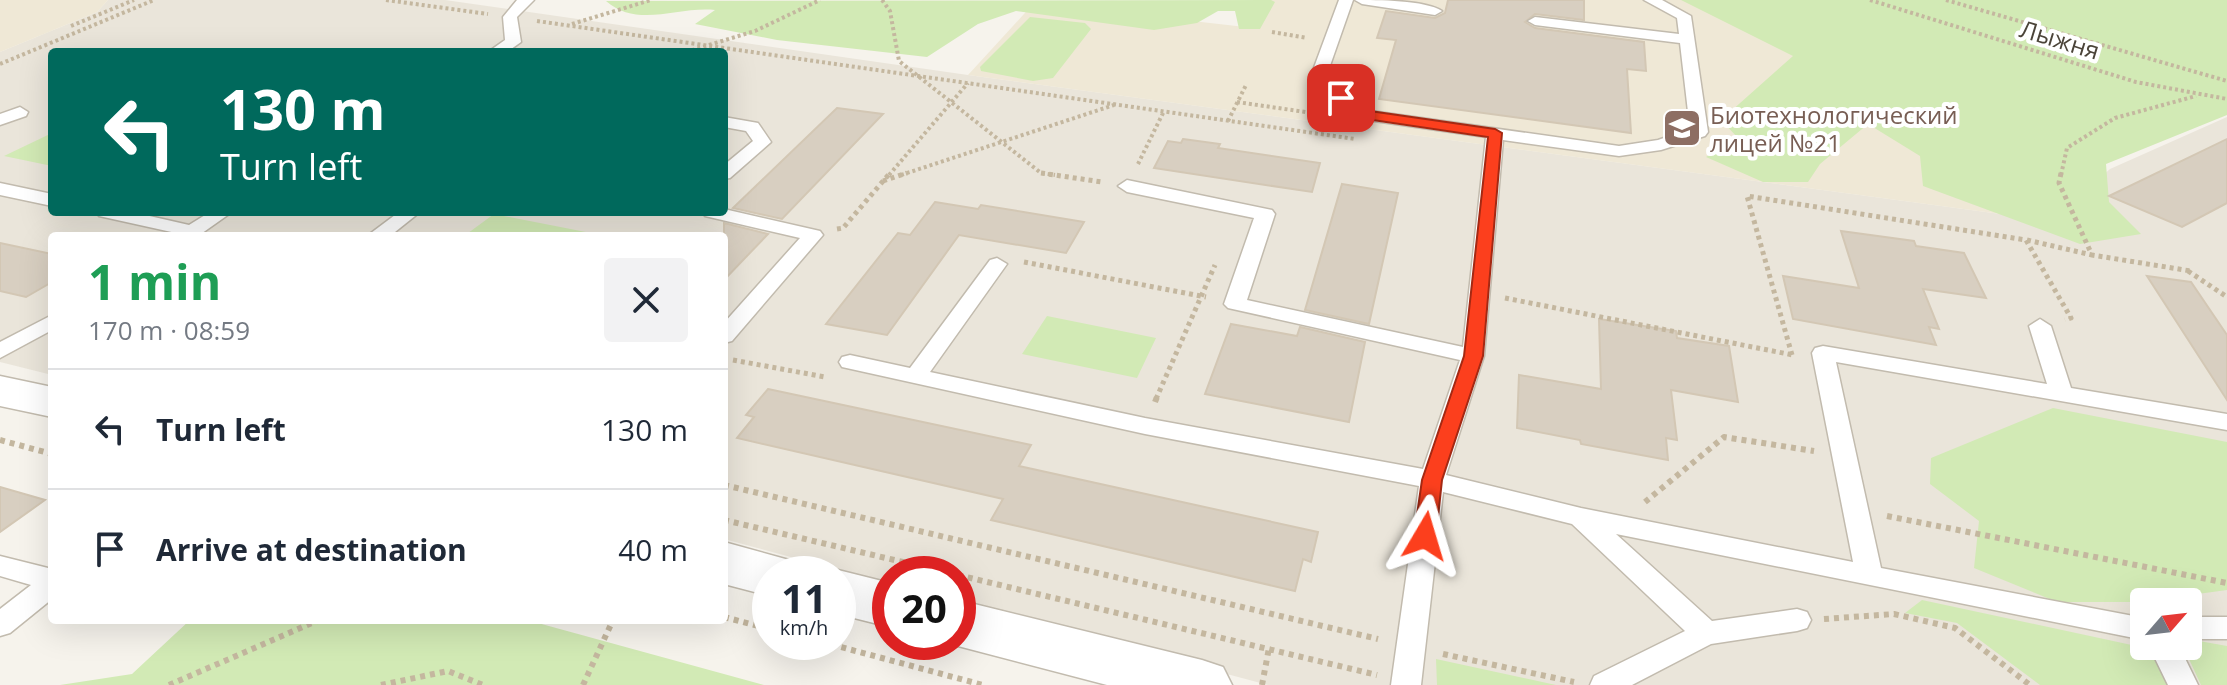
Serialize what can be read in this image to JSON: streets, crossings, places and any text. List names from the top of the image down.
{
  "streets": {
    "path": ["Лыжня"]
  },
  "places": {
    "school or university": ["Биотехнологический лицей №21"]
  },
  "north": "top right",
  "page": {
    "turn": ["130 m", "Turn left"],
    "heading": ["1 min", "170 m · 08:59"],
    "list": [
      {
        "name": "Turn left",
        "value": "130 m"
      },
      {
        "name": "Arrive at destination",
        "value": "40 m"
      }
    ],
    "speed": "11 km/h",
    "limit": "20"
  }
}
